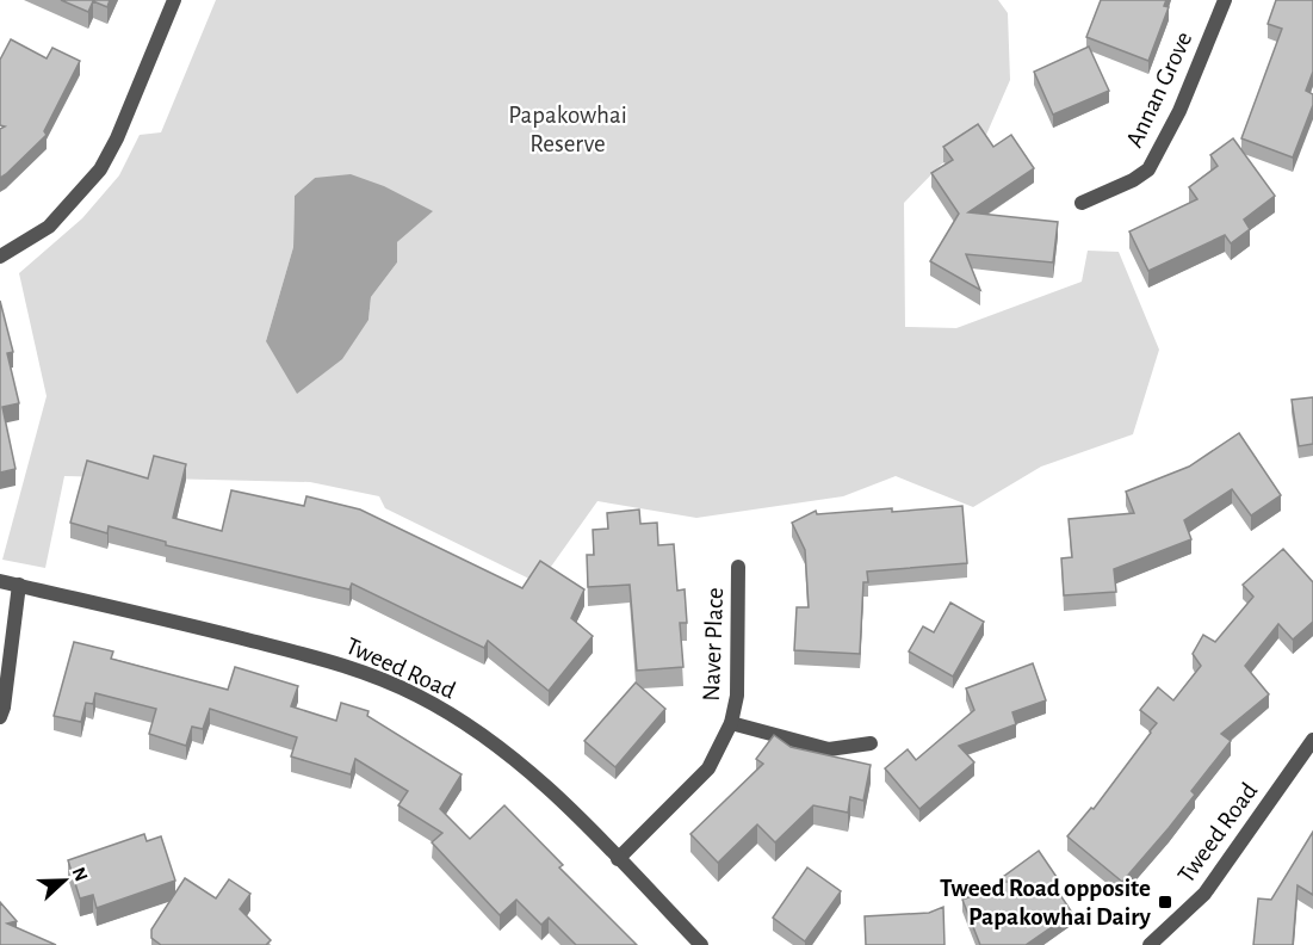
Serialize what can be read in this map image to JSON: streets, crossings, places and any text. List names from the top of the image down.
{
  "streets": {
    "street": ["Annan Grove", "Naver Place", "Tweed Road"]
  },
  "crossings": [
    ["Naver Place", "Tweed Road"]
  ],
  "parks": ["Papakowhai Reserve"],
  "places": {
    "transit": ["Tweed Road opposite Papakowhai Dairy"]
  },
  "north": "right"
}
